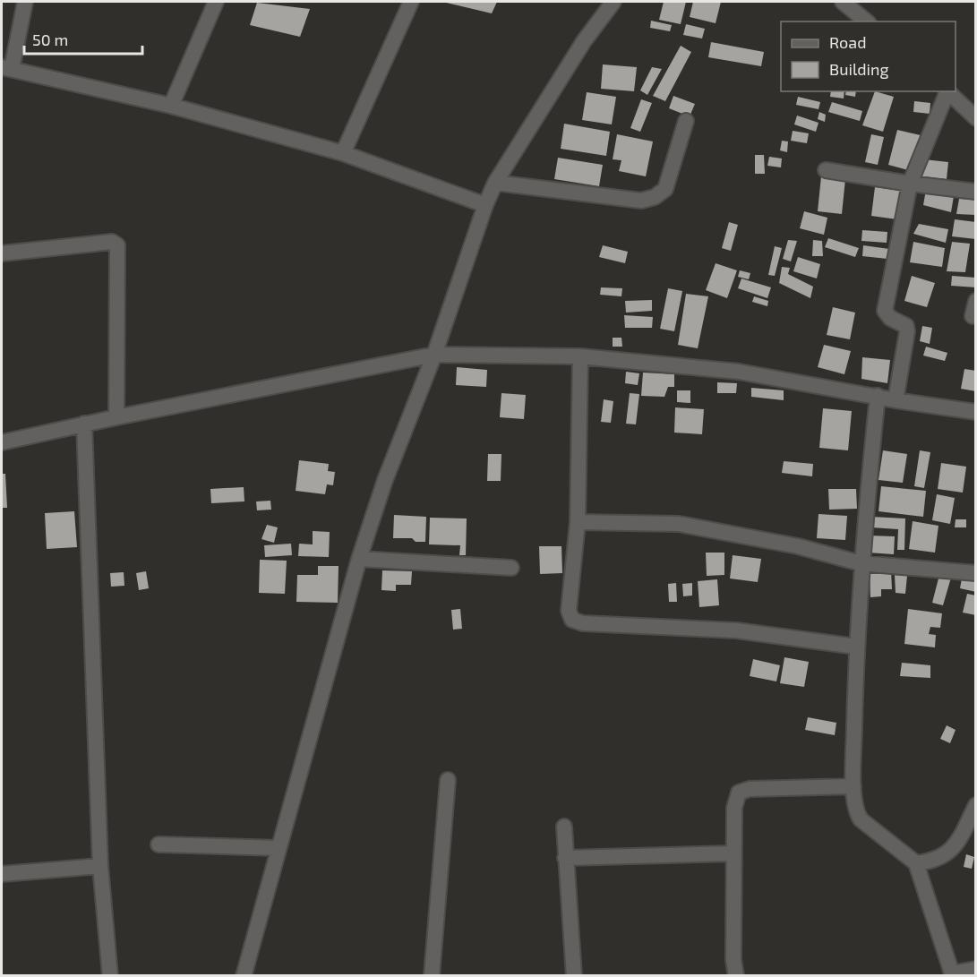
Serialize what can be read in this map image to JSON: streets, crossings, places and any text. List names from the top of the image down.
{
  "legend": ["Road", "Building"],
  "scale_bar": "50 m"
}
